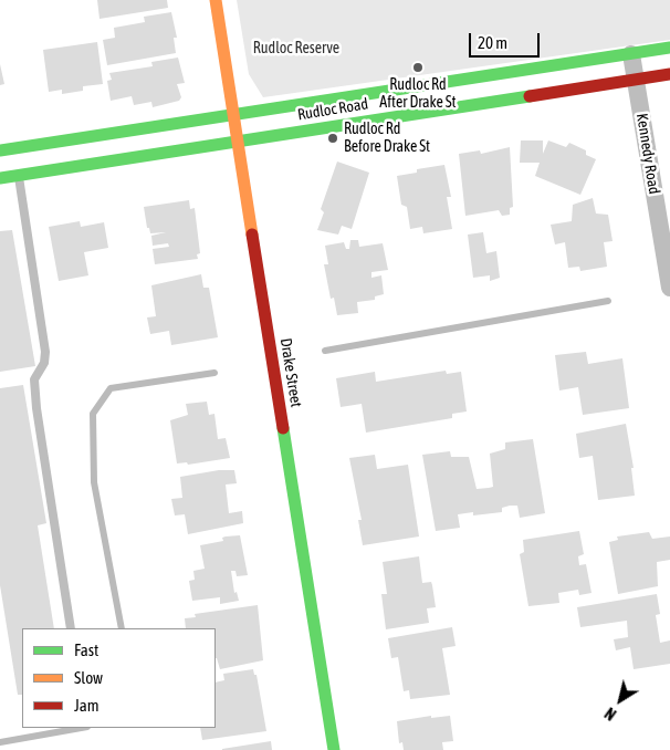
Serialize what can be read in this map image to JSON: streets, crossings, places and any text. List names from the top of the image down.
{
  "streets": {
    "main road": ["Rudloc Road", "Drake Street"],
    "street": ["Kennedy Road"]
  },
  "crossings": [
    ["Rudloc Road", "Kennedy Road"],
    ["Rudloc Road", "Drake Street"]
  ],
  "parks": ["Rudloc Reserve"],
  "places": ["Rudloc Rd After Drake St", "Rudloc Rd Before Drake St"],
  "legend": ["Fast", "Slow", "Jam"],
  "scale_bar": "20 m",
  "north": "bottom left"
}
